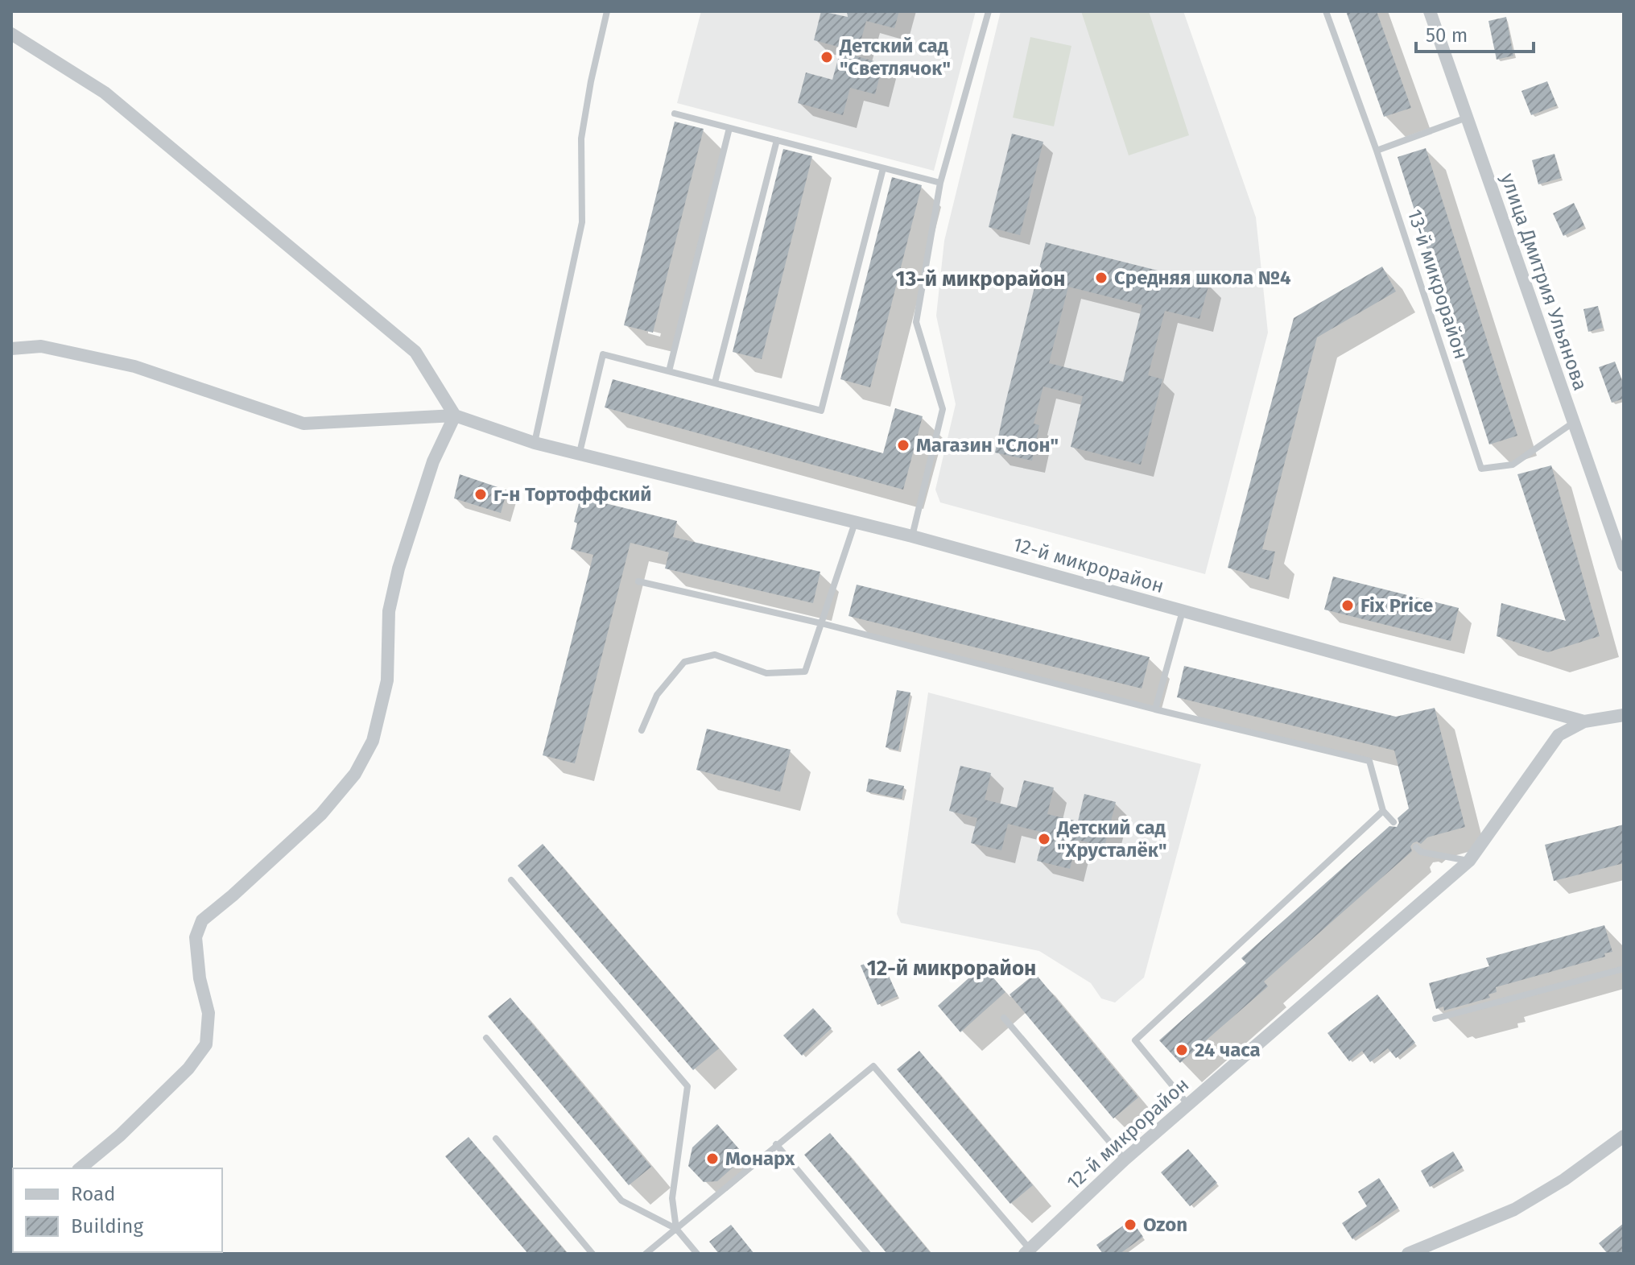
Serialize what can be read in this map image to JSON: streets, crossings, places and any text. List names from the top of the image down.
{
  "streets": {
    "street": ["улица Дмитрия Ульянова", "12-й микрорайон"],
    "lane": ["13-й микрорайон"]
  },
  "crossings": [
    ["улица Дмитрия Ульянова", "13-й микрорайон"]
  ],
  "districts": ["13-й микрорайон", "12-й микрорайон"],
  "places": [
    "Детский сад \"Светлячок\"",
    "Средняя школа №4",
    "Магазин \"Слон\"",
    "г-н Тортоффский",
    "Fix Price",
    "Детский сад \"Хрусталёк\"",
    "24 часа",
    "Монарх",
    "Ozon"
  ],
  "legend": ["Road", "Building"],
  "scale_bar": "50 m"
}
